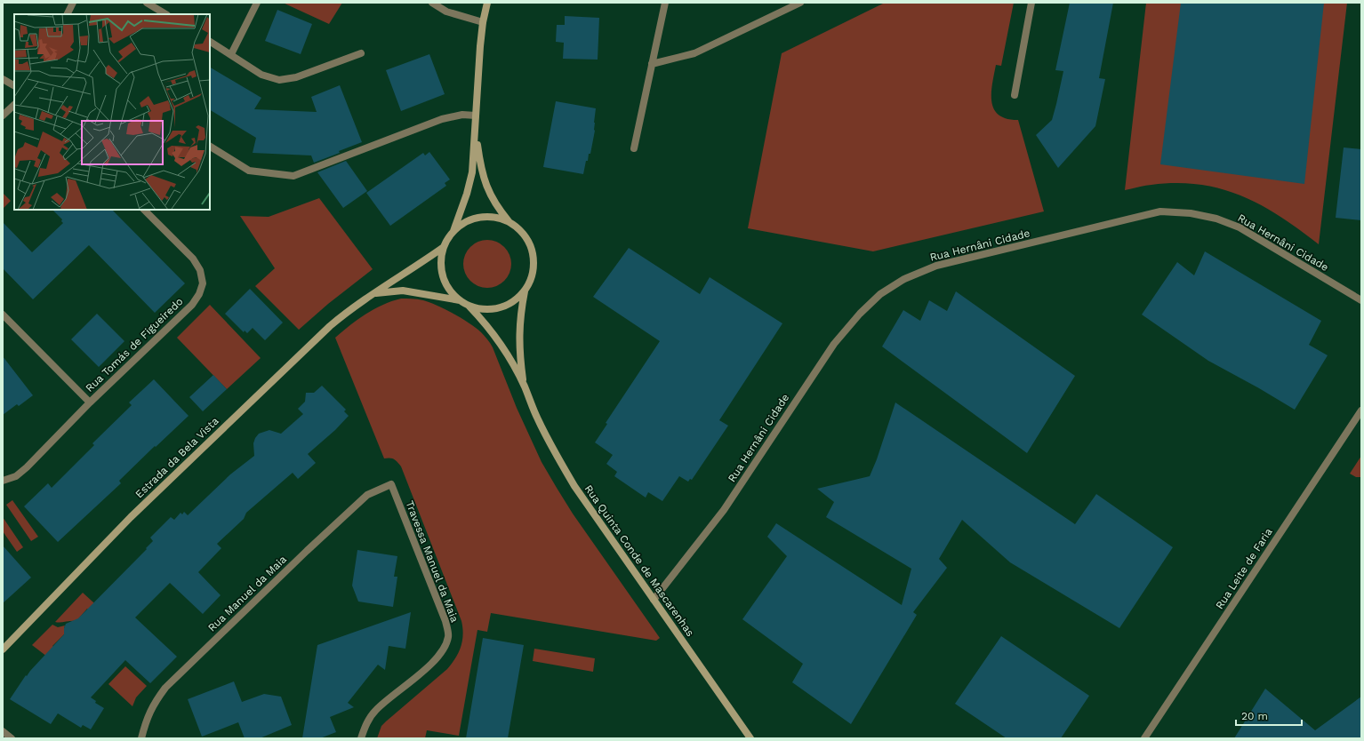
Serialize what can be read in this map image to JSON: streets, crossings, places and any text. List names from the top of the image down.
{
  "streets": {
    "street": [
      "Rua Hernâni Cidade",
      "Rua Tomás de Figueiredo",
      "Estrada da Bela Vista",
      "Rua Quinta Conde de Mascarenhas",
      "Travessa Manuel da Maia",
      "Rua Leite de Faria",
      "Rua Manuel da Maia"
    ]
  },
  "crossings": [
    ["Rua Hernâni Cidade", "Rua Quinta Conde de Mascarenhas"],
    ["Estrada da Bela Vista", "Rua Quinta Conde de Mascarenhas"],
    ["Travessa Manuel da Maia", "Rua Manuel da Maia"]
  ],
  "scale_bar": "20 m"
}
